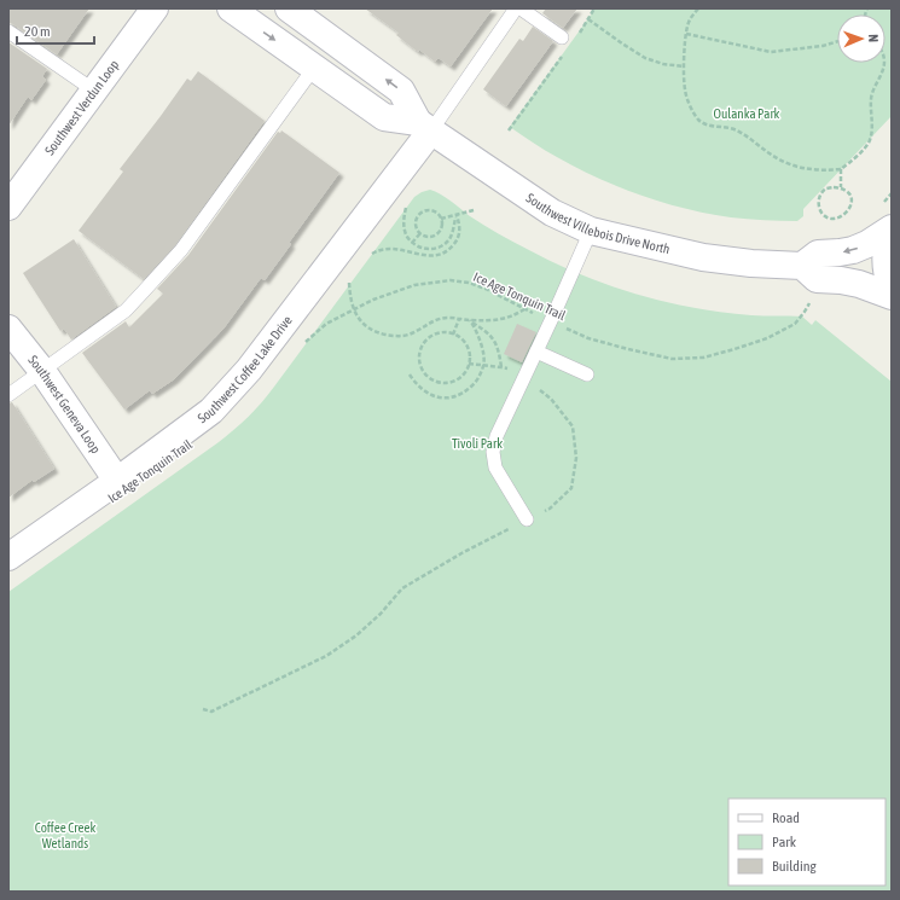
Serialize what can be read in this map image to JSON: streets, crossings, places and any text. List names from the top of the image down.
{
  "streets": {
    "street": [
      "Southwest Verdun Loop",
      "Southwest Villebois Drive North",
      "Southwest Coffee Lake Drive",
      "Southwest Geneva Loop"
    ],
    "path": ["Ice Age Tonquin Trail"]
  },
  "crossings": [
    ["Southwest Villebois Drive North", "Southwest Coffee Lake Drive"],
    ["Southwest Coffee Lake Drive", "Southwest Geneva Loop"]
  ],
  "parks": ["Oulanka Park", "Tivoli Park", "Coffee Creek Wetlands"],
  "legend": ["Road", "Park", "Building"],
  "scale_bar": "20 m",
  "north": "right"
}
